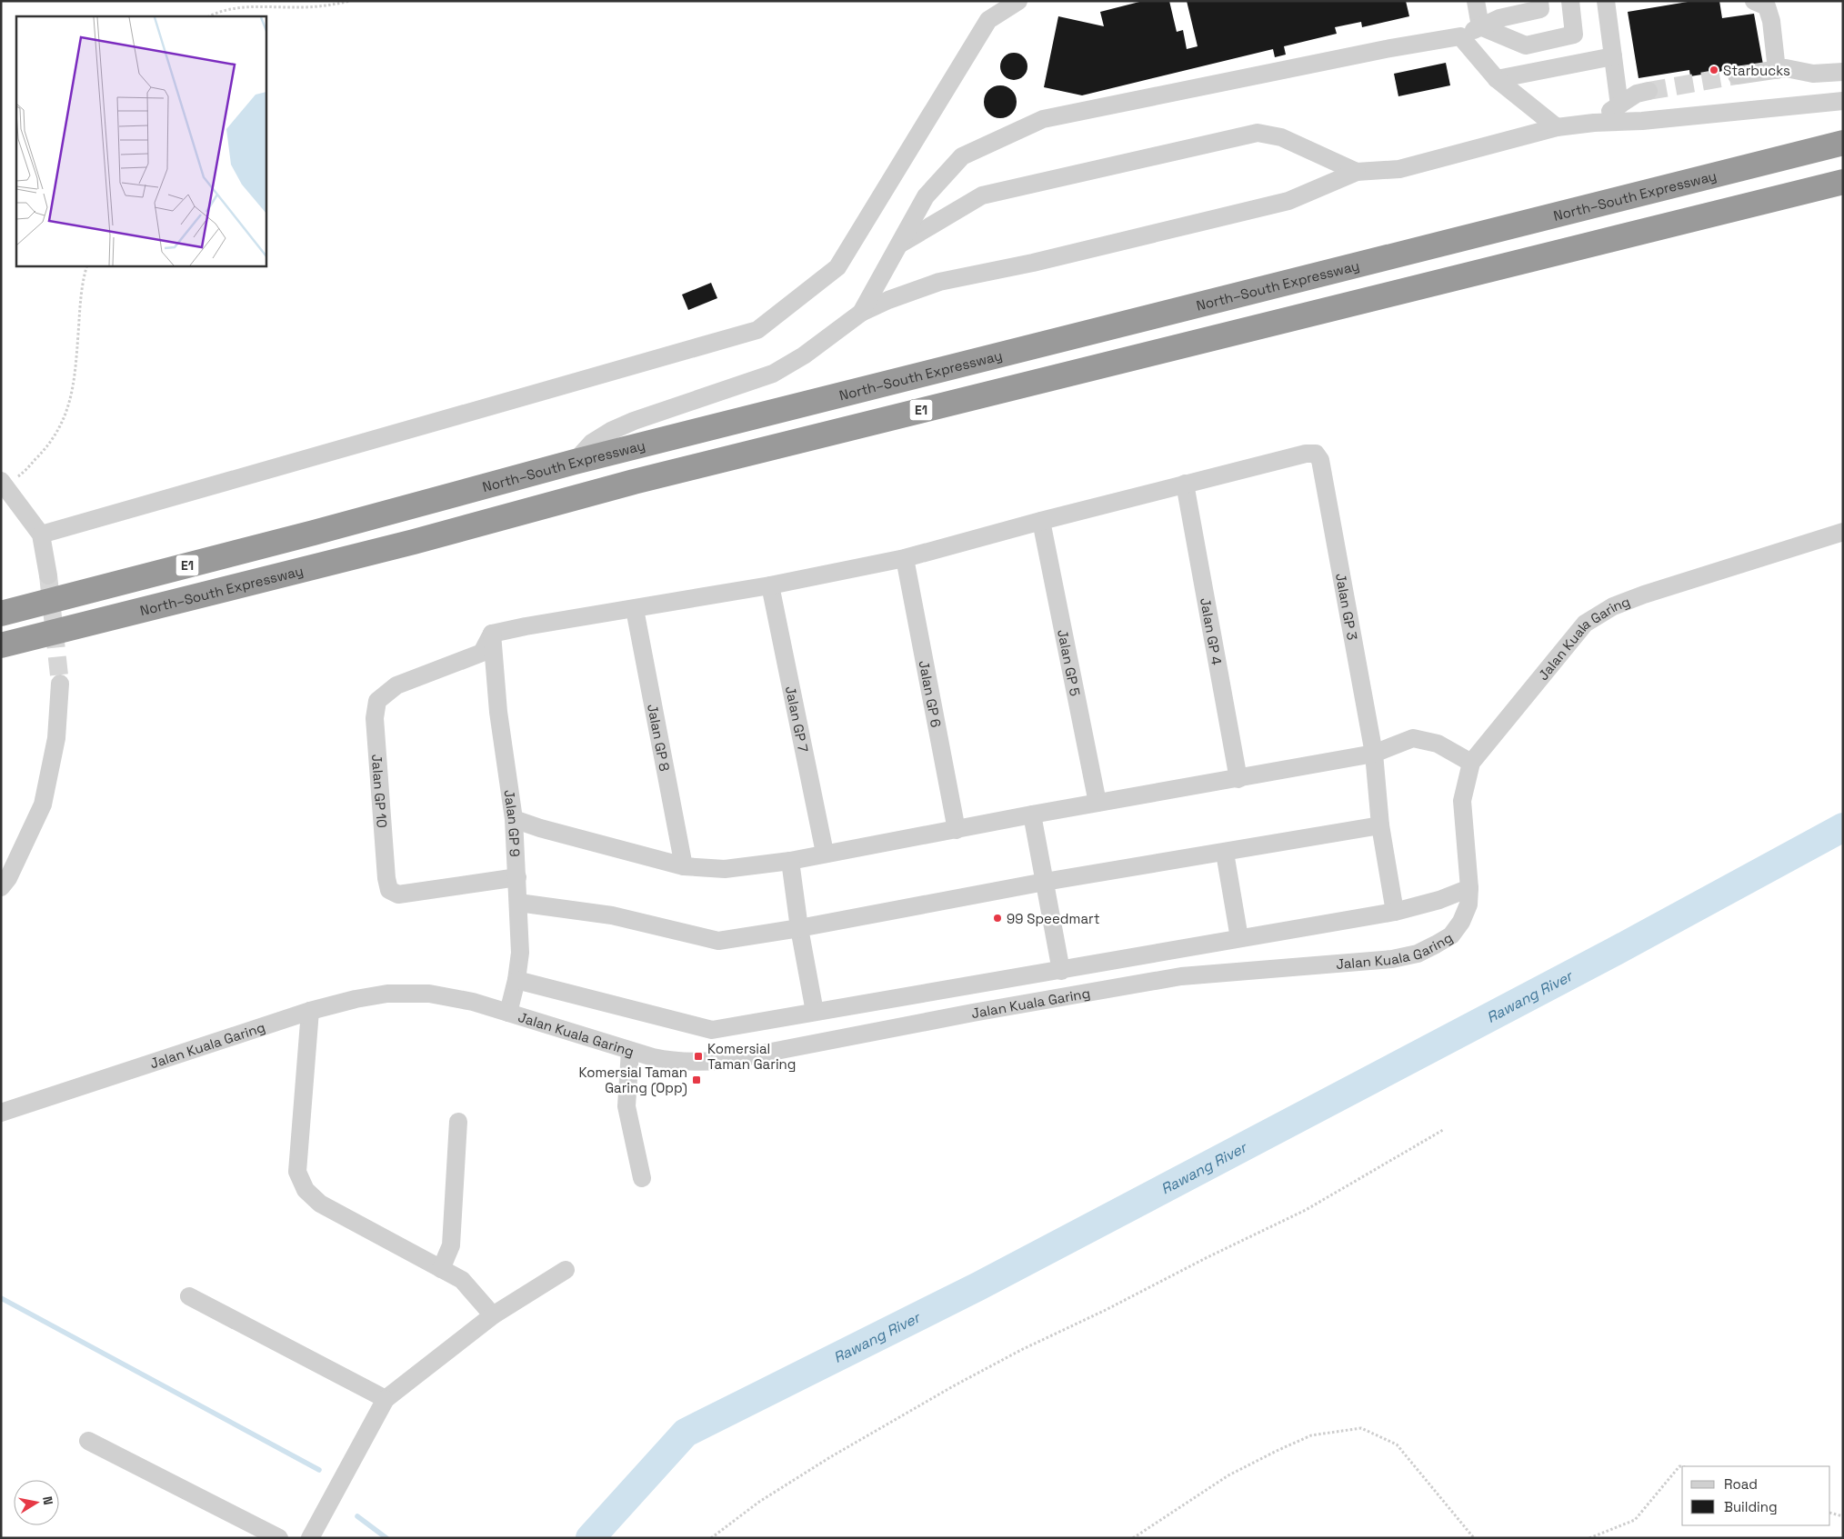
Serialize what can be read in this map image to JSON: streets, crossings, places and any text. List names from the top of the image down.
{
  "streets": {
    "highway": ["North–South Expressway", "E1"],
    "street": [
      "Jalan GP 3",
      "Jalan GP 4",
      "Jalan Kuala Garing",
      "Jalan GP 5",
      "Jalan GP 6",
      "Jalan GP 7",
      "Jalan GP 8",
      "Jalan GP 10",
      "Jalan GP 9"
    ]
  },
  "crossings": [
    ["Jalan GP 3", "Jalan GP 4"],
    ["Jalan Kuala Garing", "Jalan GP 9"],
    ["Jalan GP 10", "Jalan GP 9"]
  ],
  "water": ["Rawang River"],
  "places": {
    "other": ["Starbucks", "99 Speedmart"],
    "transit": ["Komersial Taman Garing", "Komersial Taman Garing (Opp)"]
  },
  "legend": ["Road", "Building"],
  "north": "right"
}
